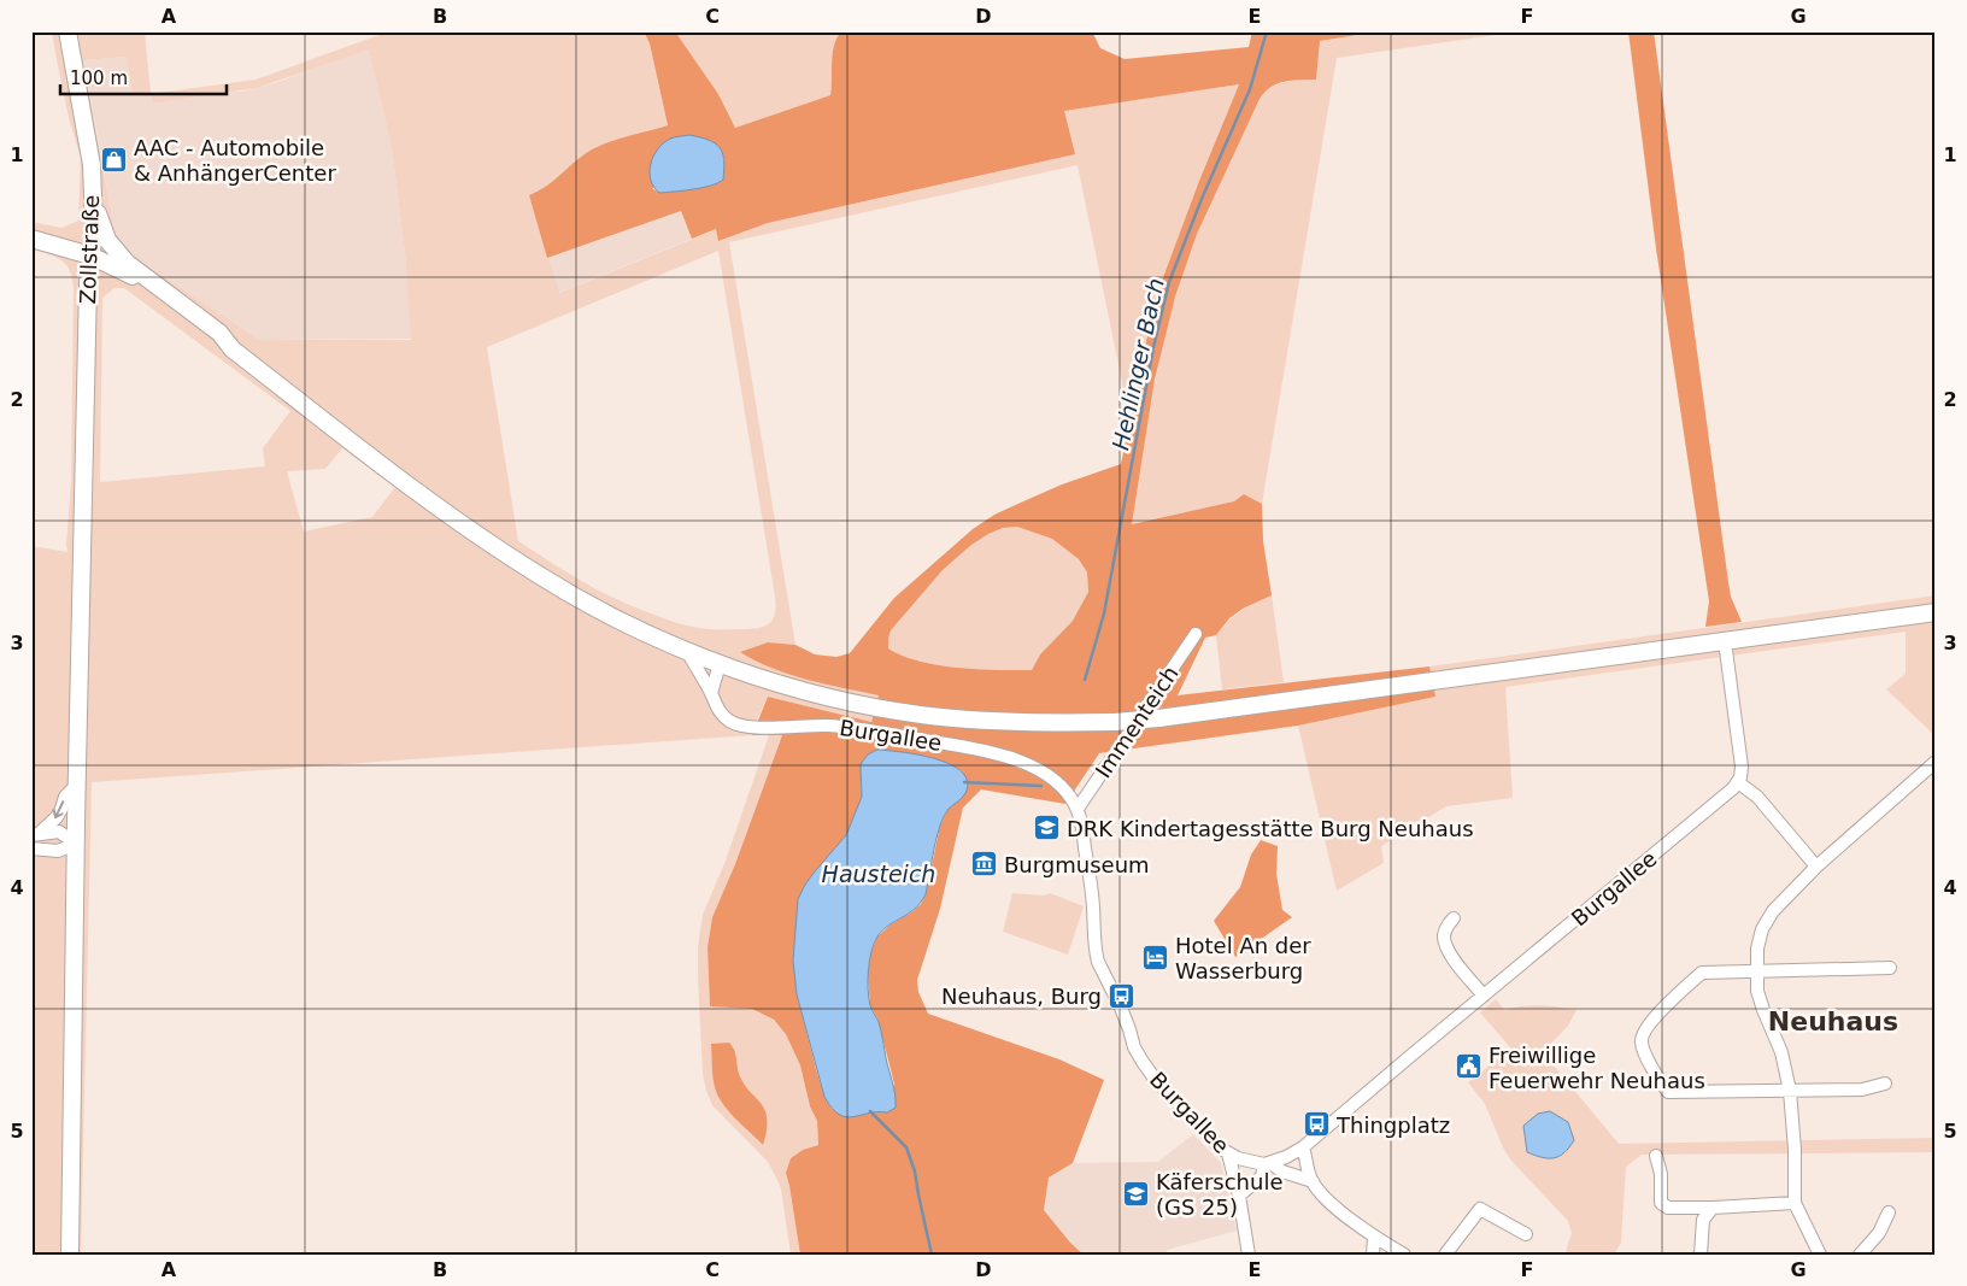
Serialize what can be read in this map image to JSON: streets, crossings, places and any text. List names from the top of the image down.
{
  "streets": {
    "street": ["Zollstraße", "Immenteich", "Burgallee"]
  },
  "crossings": [
    ["Immenteich", "Burgallee"]
  ],
  "districts": ["Neuhaus"],
  "water": ["Hehlinger Bach", "Hausteich"],
  "places": {
    "shop": ["AAC - Automobile & AnhängerCenter"],
    "school or university": ["DRK Kindertagesstätte Burg Neuhaus", "Käferschule (GS 25)"],
    "museum": ["Burgmuseum"],
    "hotel": ["Hotel An der Wasserburg"],
    "bus stop": ["Neuhaus, Burg", "Thingplatz"],
    "public building": ["Freiwillige Feuerwehr Neuhaus"]
  },
  "scale_bar": "100 m",
  "grid": {
    "columns": [
      "A",
      "B",
      "C",
      "D",
      "E",
      "F",
      "G"
    ],
    "rows": [
      "1",
      "2",
      "3",
      "4",
      "5"
    ]
  }
}
